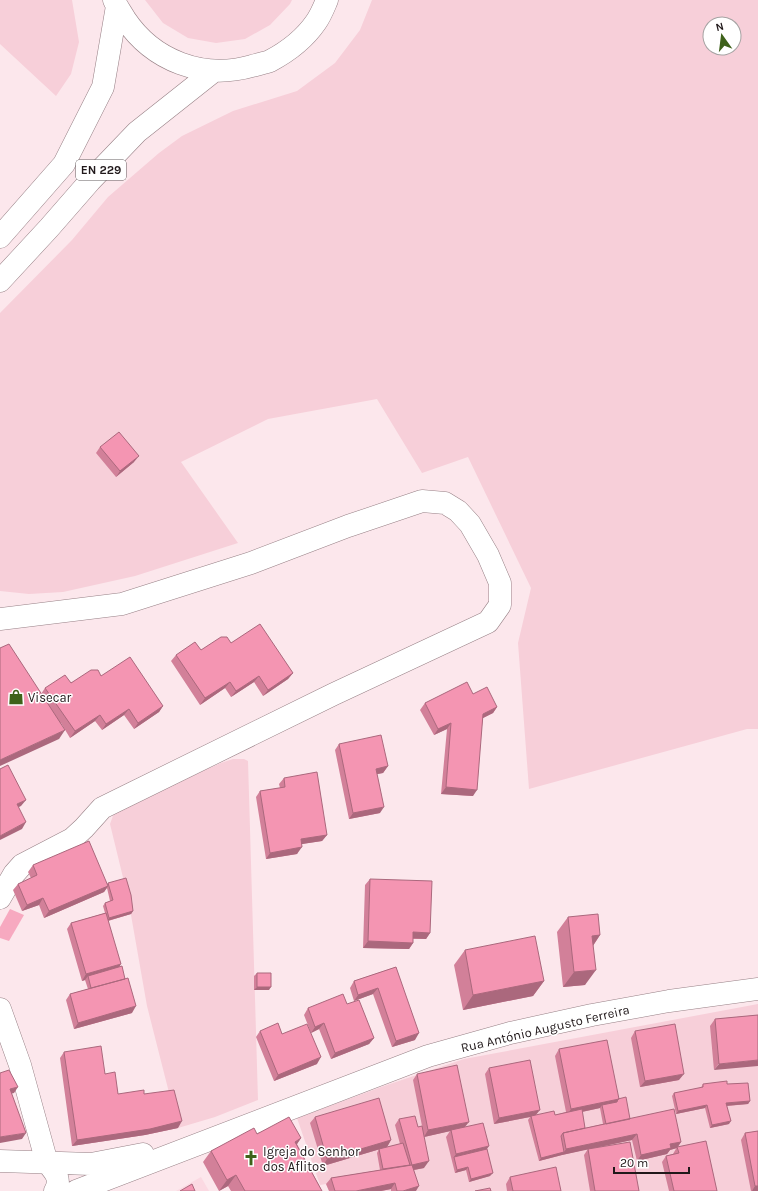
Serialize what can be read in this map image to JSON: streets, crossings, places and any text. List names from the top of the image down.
{
  "streets": {
    "street": ["EN 229", "Rua António Augusto Ferreira"]
  },
  "places": {
    "shop": ["Visecar"],
    "church": ["Igreja do Senhor dos Aflitos"]
  },
  "scale_bar": "20 m",
  "north": "top"
}
